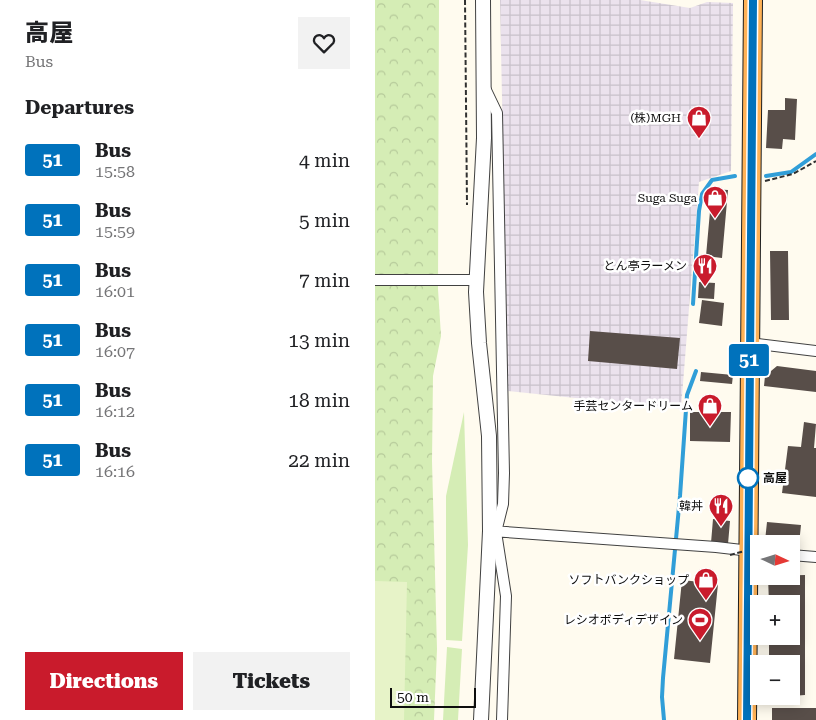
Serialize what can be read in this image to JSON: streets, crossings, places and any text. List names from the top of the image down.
{
  "places": {
    "shop": [
      "(株)MGH",
      "Suga Suga",
      "手芸センタードリーム",
      "ソフトバンクショップ"
    ],
    "restaurant": ["とん亭ラーメン", "韓丼"],
    "other": ["高屋"],
    "sports": ["レシオボディデザイン"]
  },
  "lines": ["bus line 51"],
  "scale_bar": "50 m",
  "north": "right",
  "page": {
    "heading": [
      ["高屋", "Bus"],
      "Departures"
    ],
    "on_map": "51",
    "list": [
      {
        "mark": "51",
        "name": "Bus",
        "note": "15:58",
        "value": "4 min"
      },
      {
        "mark": "51",
        "name": "Bus",
        "note": "15:59",
        "value": "5 min"
      },
      {
        "mark": "51",
        "name": "Bus",
        "note": "16:01",
        "value": "7 min"
      },
      {
        "mark": "51",
        "name": "Bus",
        "note": "16:07",
        "value": "13 min"
      },
      {
        "mark": "51",
        "name": "Bus",
        "note": "16:12",
        "value": "18 min"
      },
      {
        "mark": "51",
        "name": "Bus",
        "note": "16:16",
        "value": "22 min"
      }
    ],
    "map_buttons": ["+", "−"],
    "buttons": ["Directions", "Tickets"],
    "scale": "50 m"
  }
}
